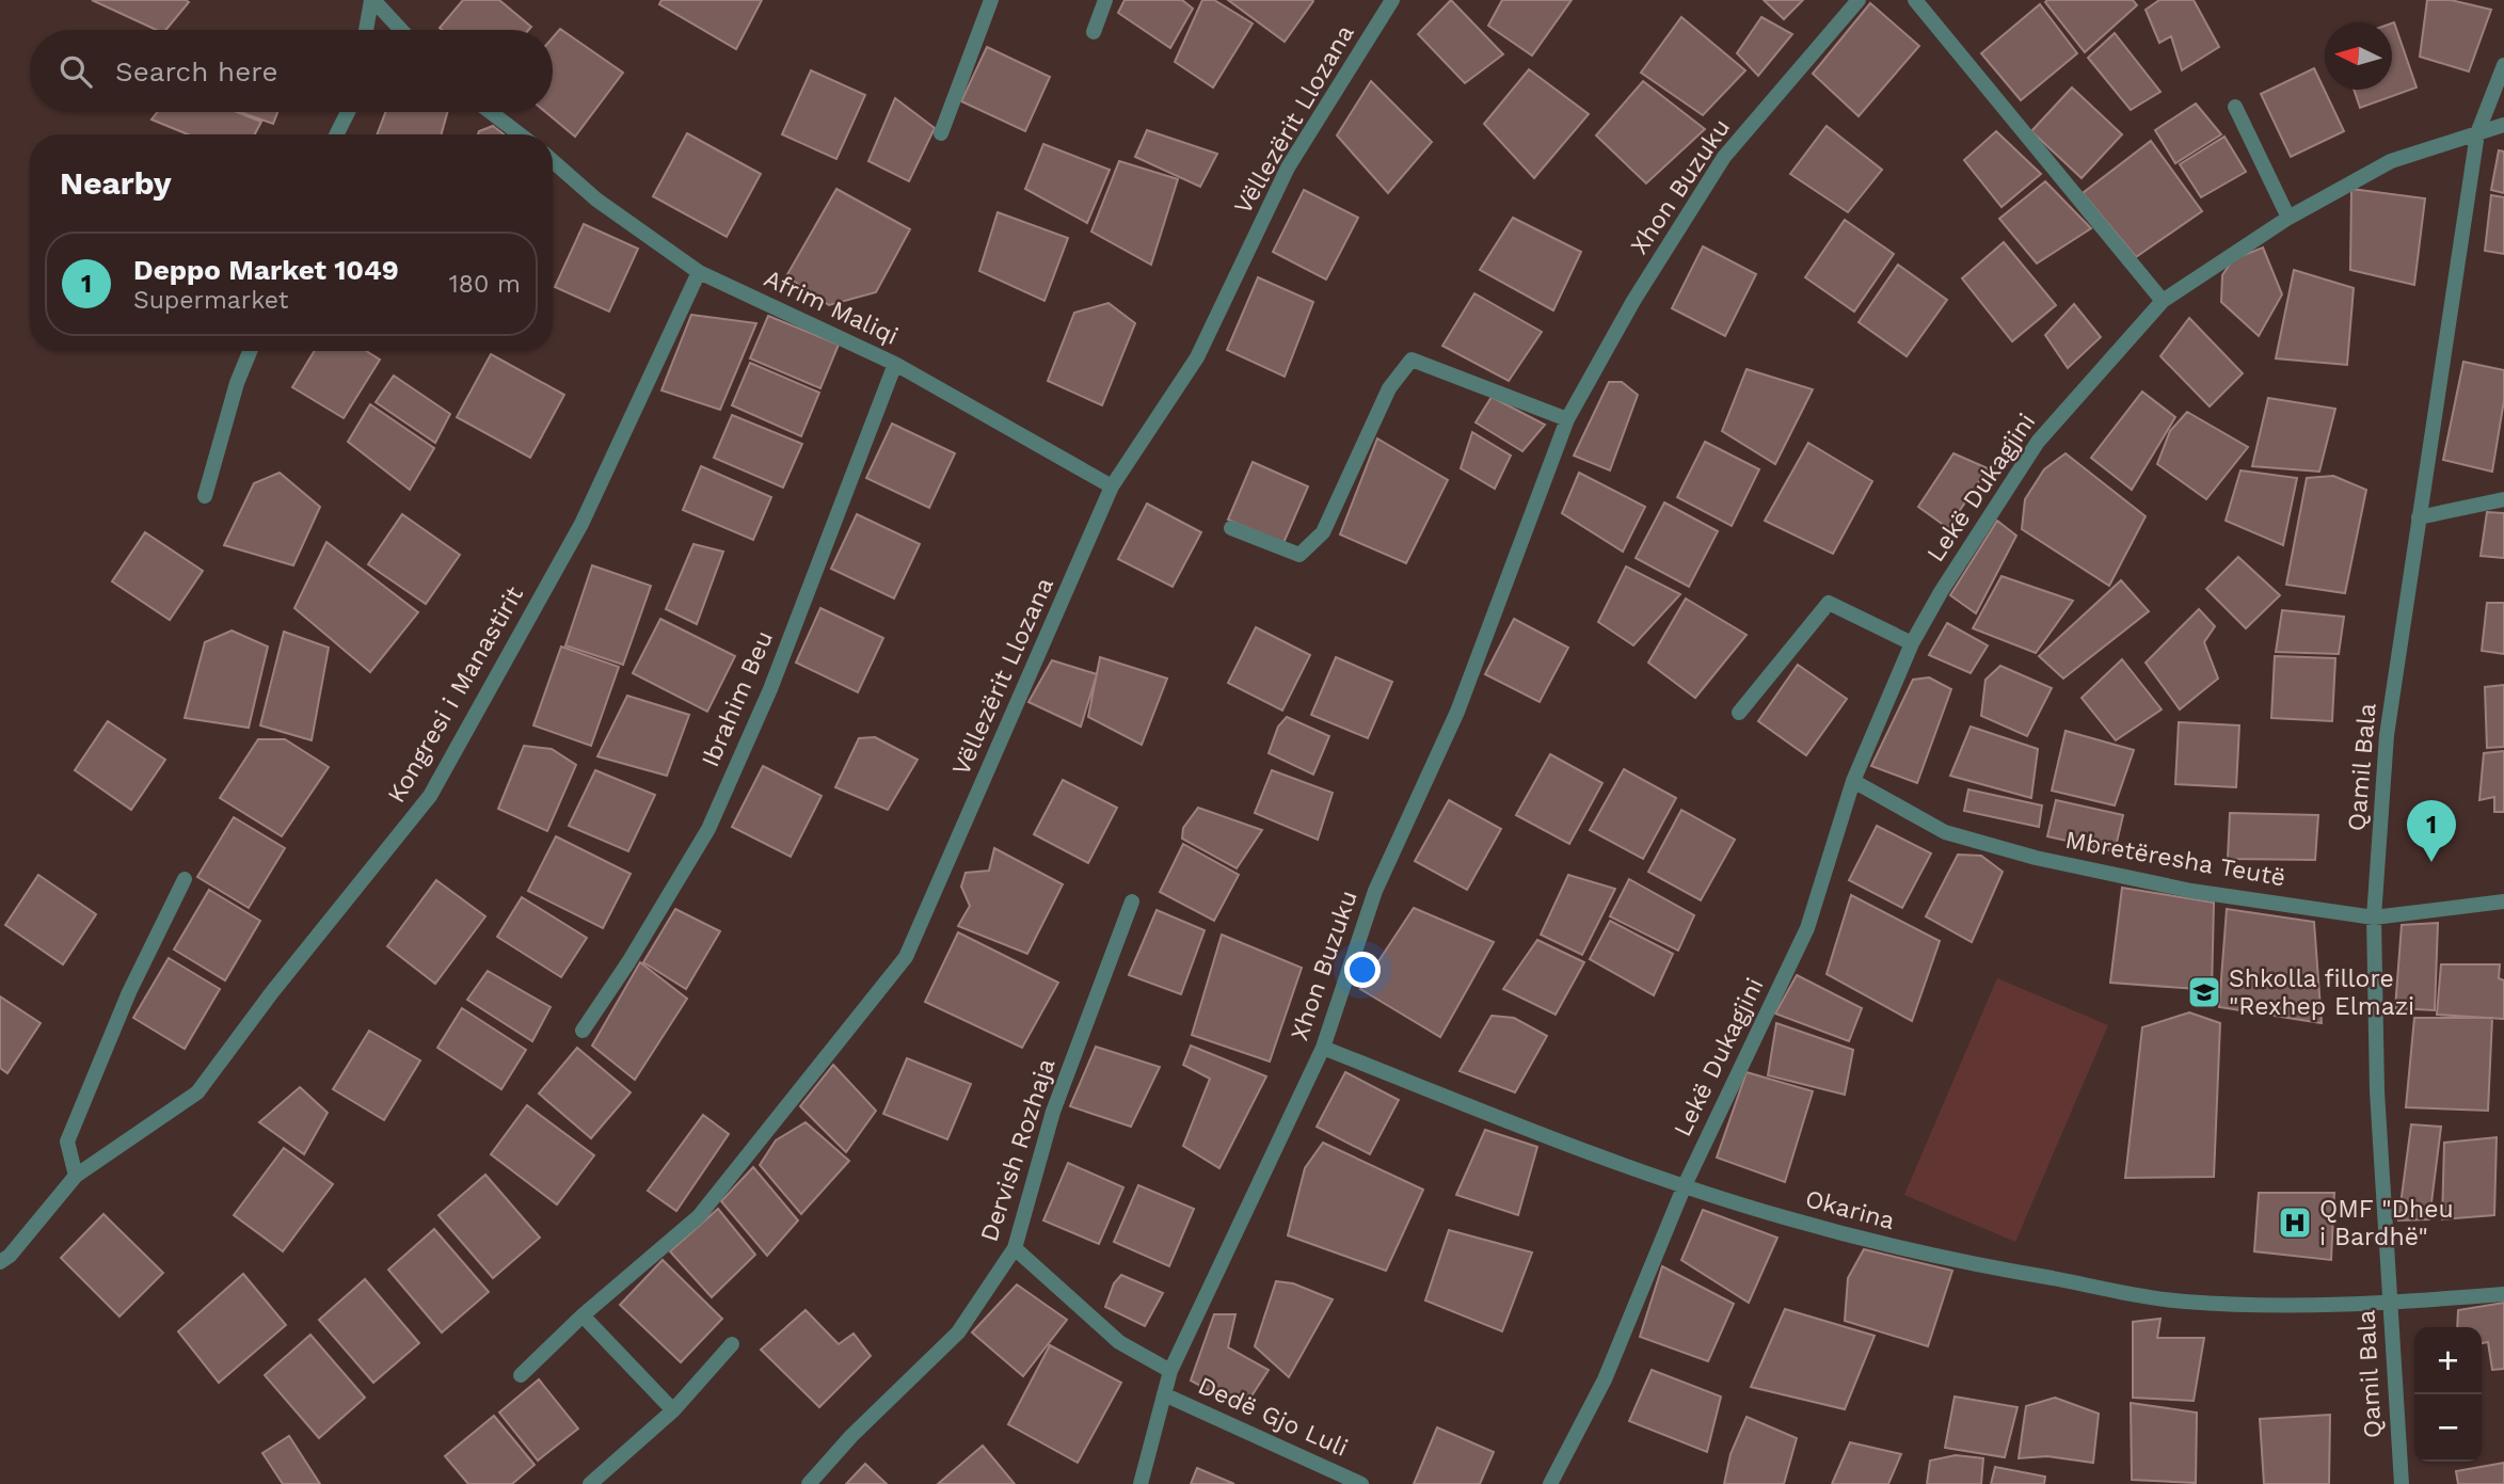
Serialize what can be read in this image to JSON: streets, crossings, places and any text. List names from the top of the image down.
{
  "streets": {
    "street": [
      "Vëllezërit Llozana",
      "Xhon Buzuku",
      "Afrim Maliqi",
      "Lekë Dukagjini",
      "Kongresi i Manastirit",
      "Ibrahim Beu",
      "Qamil Bala",
      "Mbretëresha Teutë",
      "Dervish Rozhaja",
      "Okarina",
      "Dedë Gjo Luli"
    ]
  },
  "crossings": [
    ["Vëllezërit Llozana", "Afrim Maliqi"],
    ["Xhon Buzuku", "Okarina"],
    ["Xhon Buzuku", "Dedë Gjo Luli"],
    ["Afrim Maliqi", "Kongresi i Manastirit"],
    ["Afrim Maliqi", "Ibrahim Beu"],
    ["Lekë Dukagjini", "Qamil Bala"],
    ["Lekë Dukagjini", "Mbretëresha Teutë"],
    ["Lekë Dukagjini", "Okarina"],
    ["Qamil Bala", "Mbretëresha Teutë"],
    ["Qamil Bala", "Okarina"]
  ],
  "places": {
    "school or university": ["Shkolla fillore \"Rexhep Elmazi"],
    "hospital": ["QMF \"Dheu i Bardhë\""]
  },
  "north": "left",
  "page": {
    "search": "Search here",
    "heading": "Nearby",
    "list": [
      {
        "mark": "1",
        "name": "Deppo Market 1049",
        "note": "Supermarket",
        "value": "180 m"
      }
    ],
    "pins": "1",
    "map_buttons": ["+", "−"]
  }
}
